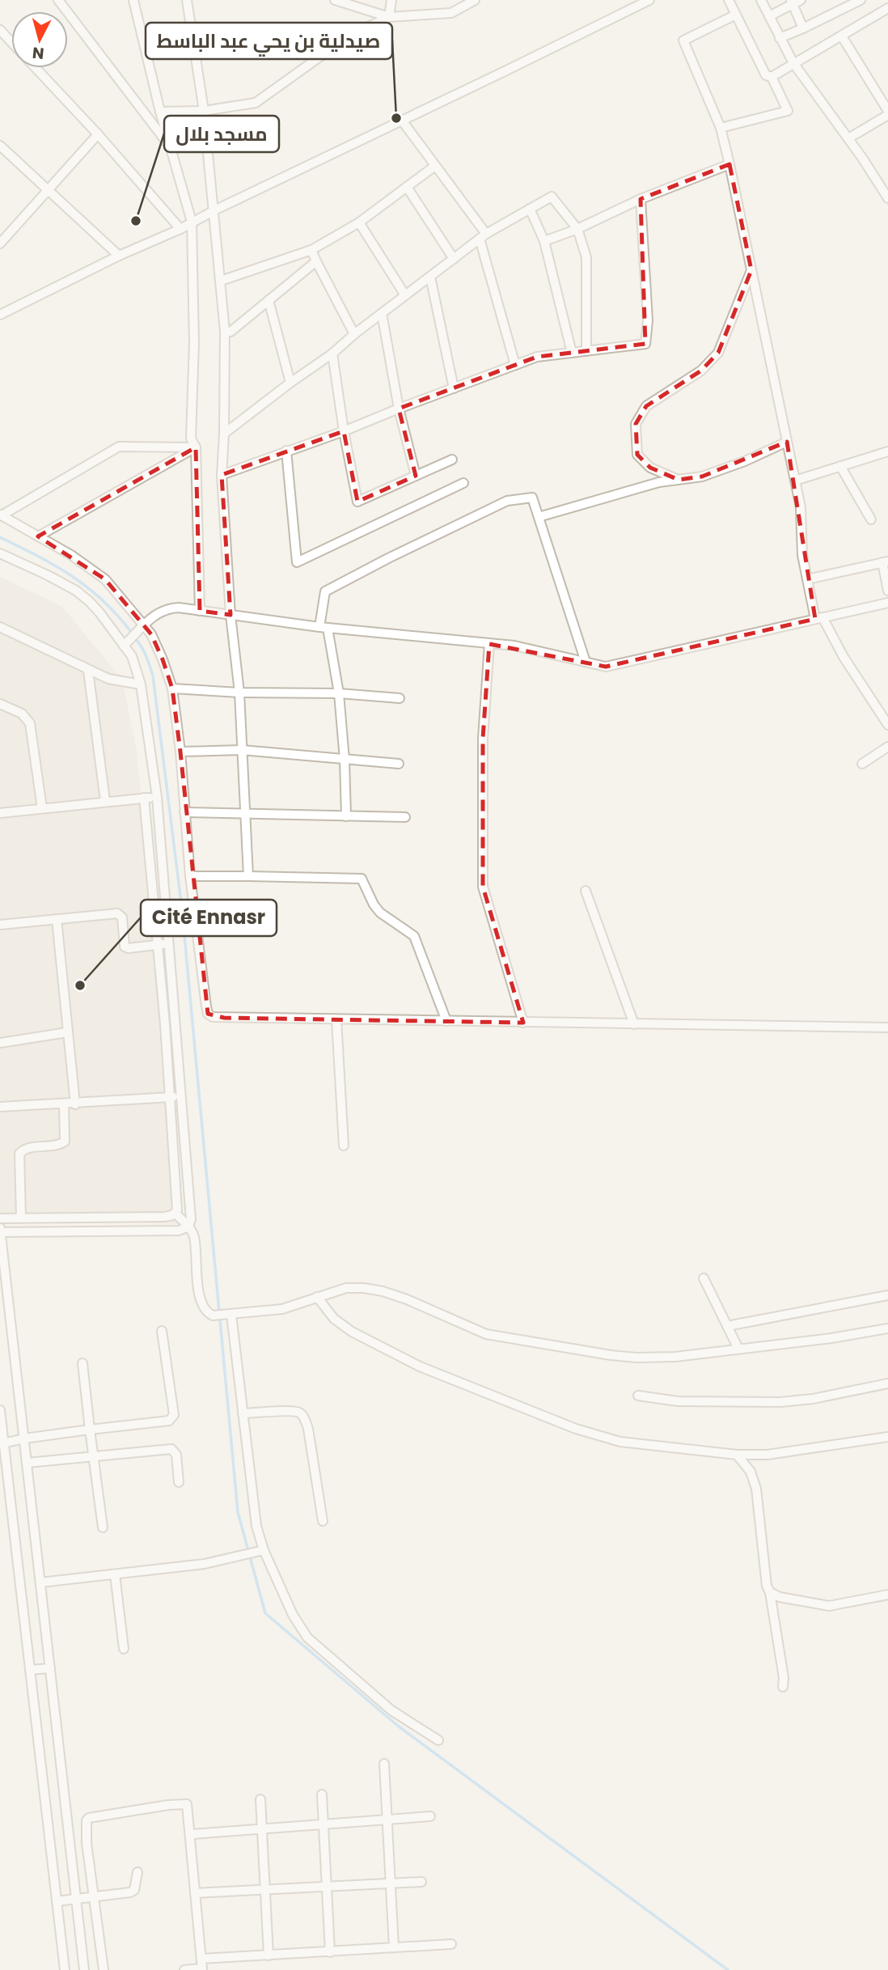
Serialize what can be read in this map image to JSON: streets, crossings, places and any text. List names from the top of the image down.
{
  "places": ["صيدلية بن يحي عبد الباسط", "مسجد بلال", "Cité Ennasr"],
  "north": "bottom"
}
